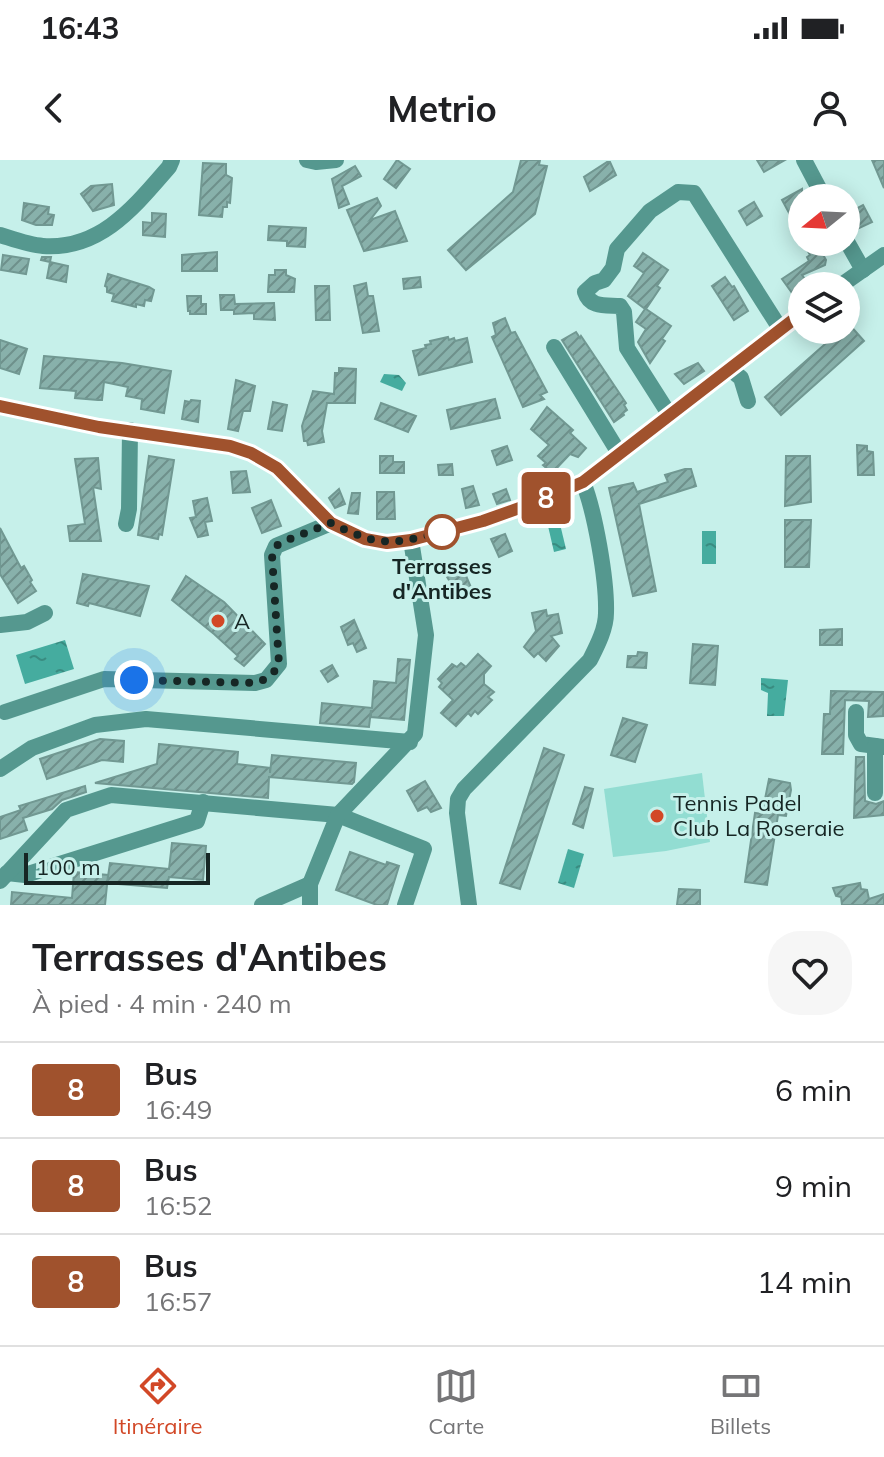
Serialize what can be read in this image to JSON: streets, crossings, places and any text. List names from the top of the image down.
{
  "places": ["Terrasses d'Antibes", "A", "Tennis Padel Club La Roseraie"],
  "lines": ["bus line 8"],
  "scale_bar": "100 m",
  "north": "left",
  "page": {
    "status": "16:43",
    "header": "Metrio",
    "on_map": "8",
    "scale": "100 m",
    "heading": ["Terrasses d'Antibes", "À pied · 4 min · 240 m"],
    "list": [
      {
        "mark": "8",
        "name": "Bus",
        "note": "16:49",
        "value": "6 min"
      },
      {
        "mark": "8",
        "name": "Bus",
        "note": "16:52",
        "value": "9 min"
      },
      {
        "mark": "8",
        "name": "Bus",
        "note": "16:57",
        "value": "14 min"
      }
    ],
    "tabs": ["Itinéraire", "Carte", "Billets"]
  }
}
